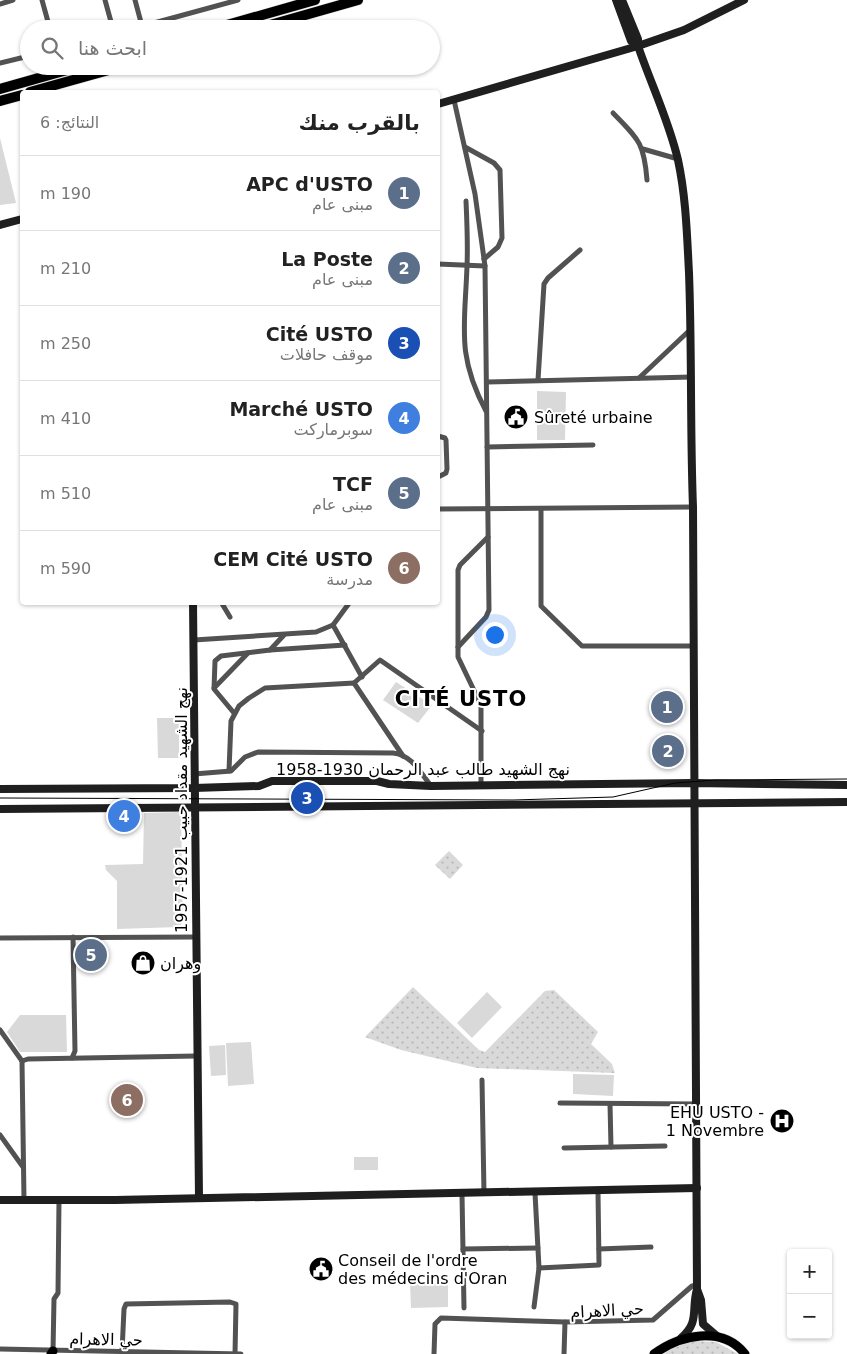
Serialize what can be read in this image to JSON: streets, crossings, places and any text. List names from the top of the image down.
{
  "streets": {
    "main road": ["نهج الشهيد طالب عبد الرحمان 1930-1958", "نهج الشهيد مقداد حبيب 1921-1957"],
    "street": ["حي الاهرام"]
  },
  "crossings": [
    ["نهج الشهيد طالب عبد الرحمان 1930-1958", "نهج الشهيد مقداد حبيب 1921-1957"]
  ],
  "districts": ["CITÉ USTO"],
  "places": {
    "public building": ["Sûreté urbaine", "Conseil de l'ordre des médecins d'Oran"],
    "shop": ["وهران"],
    "hospital": ["EHU USTO - 1 Novembre"]
  },
  "page": {
    "search": "ابحث هنا",
    "heading": ["بالقرب منك", "النتائج: 6"],
    "list": [
      {
        "mark": "1",
        "name": "APC d'USTO",
        "note": "مبنى عام",
        "value": "190 m"
      },
      {
        "mark": "2",
        "name": "La Poste",
        "note": "مبنى عام",
        "value": "210 m"
      },
      {
        "mark": "3",
        "name": "Cité USTO",
        "note": "موقف حافلات",
        "value": "250 m"
      },
      {
        "mark": "4",
        "name": "Marché USTO",
        "note": "سوبرماركت",
        "value": "410 m"
      },
      {
        "mark": "5",
        "name": "TCF",
        "note": "مبنى عام",
        "value": "510 m"
      },
      {
        "mark": "6",
        "name": "CEM Cité USTO",
        "note": "مدرسة",
        "value": "590 m"
      }
    ],
    "pins": [
      "1",
      "2",
      "3",
      "4",
      "5",
      "6"
    ],
    "map_buttons": ["+", "−"]
  }
}
